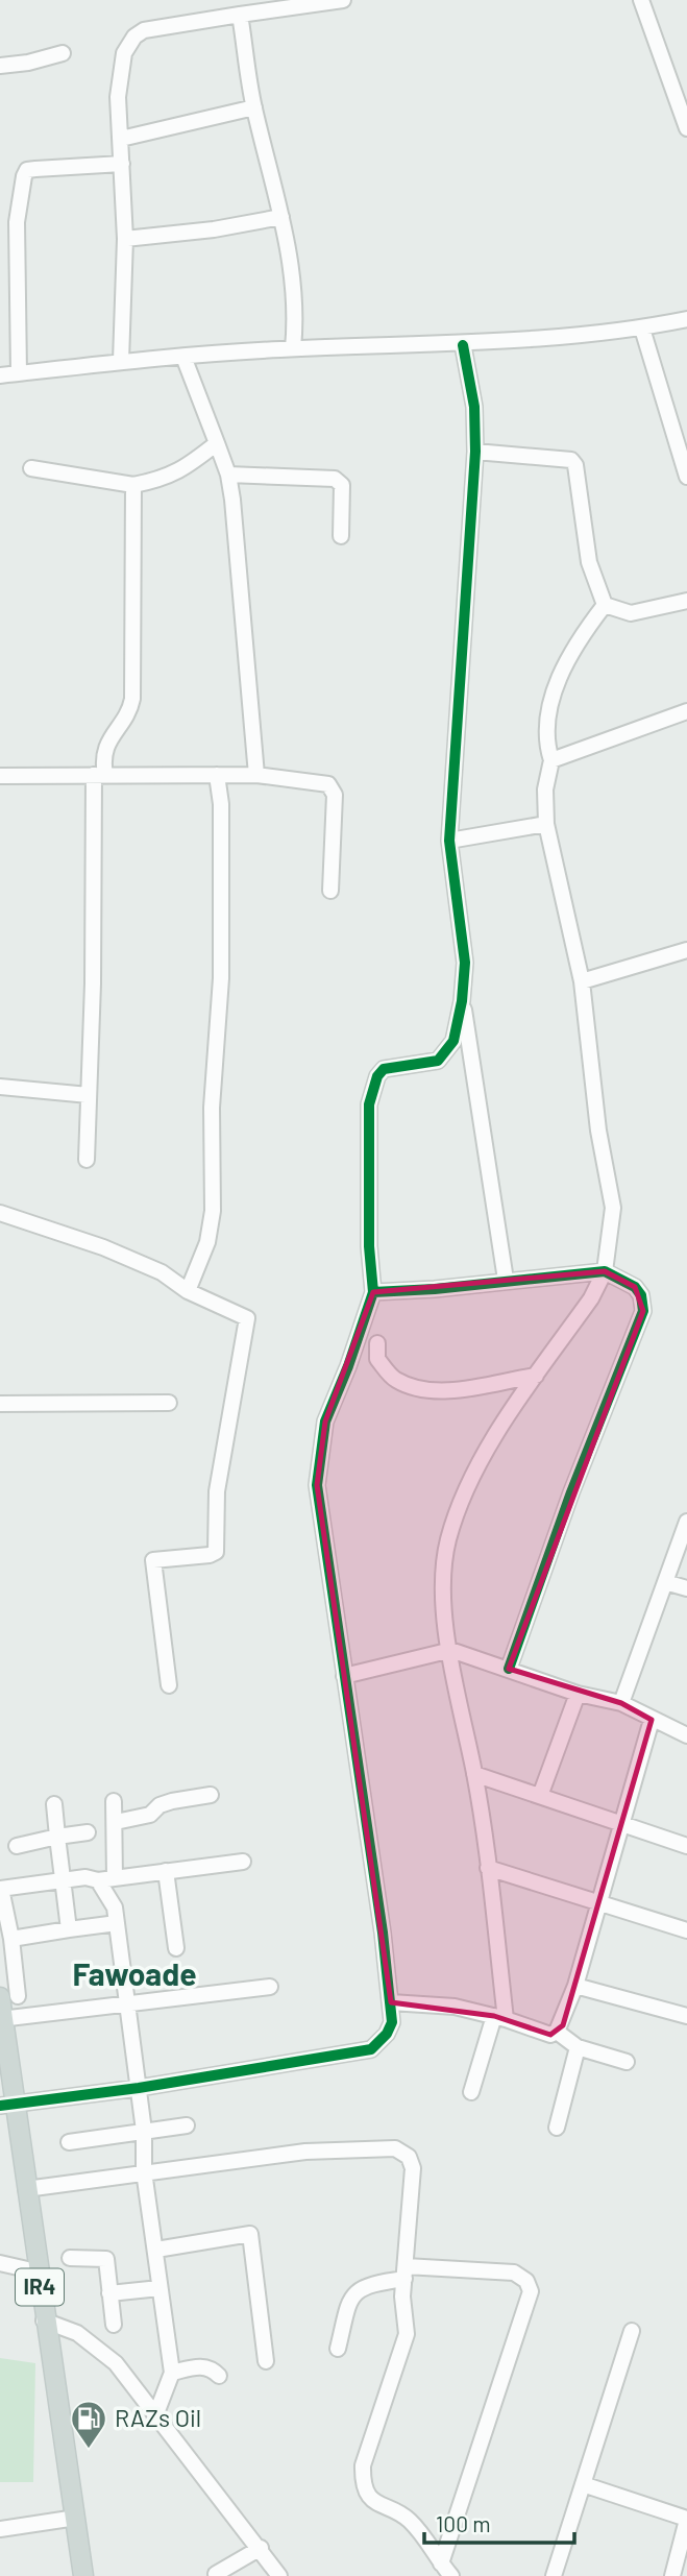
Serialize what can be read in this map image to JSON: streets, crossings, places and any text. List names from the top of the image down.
{
  "streets": {
    "main road": ["IR4"]
  },
  "districts": ["Fawoade"],
  "places": {
    "fuel station": ["RAZs Oil"]
  },
  "scale_bar": "100 m"
}
